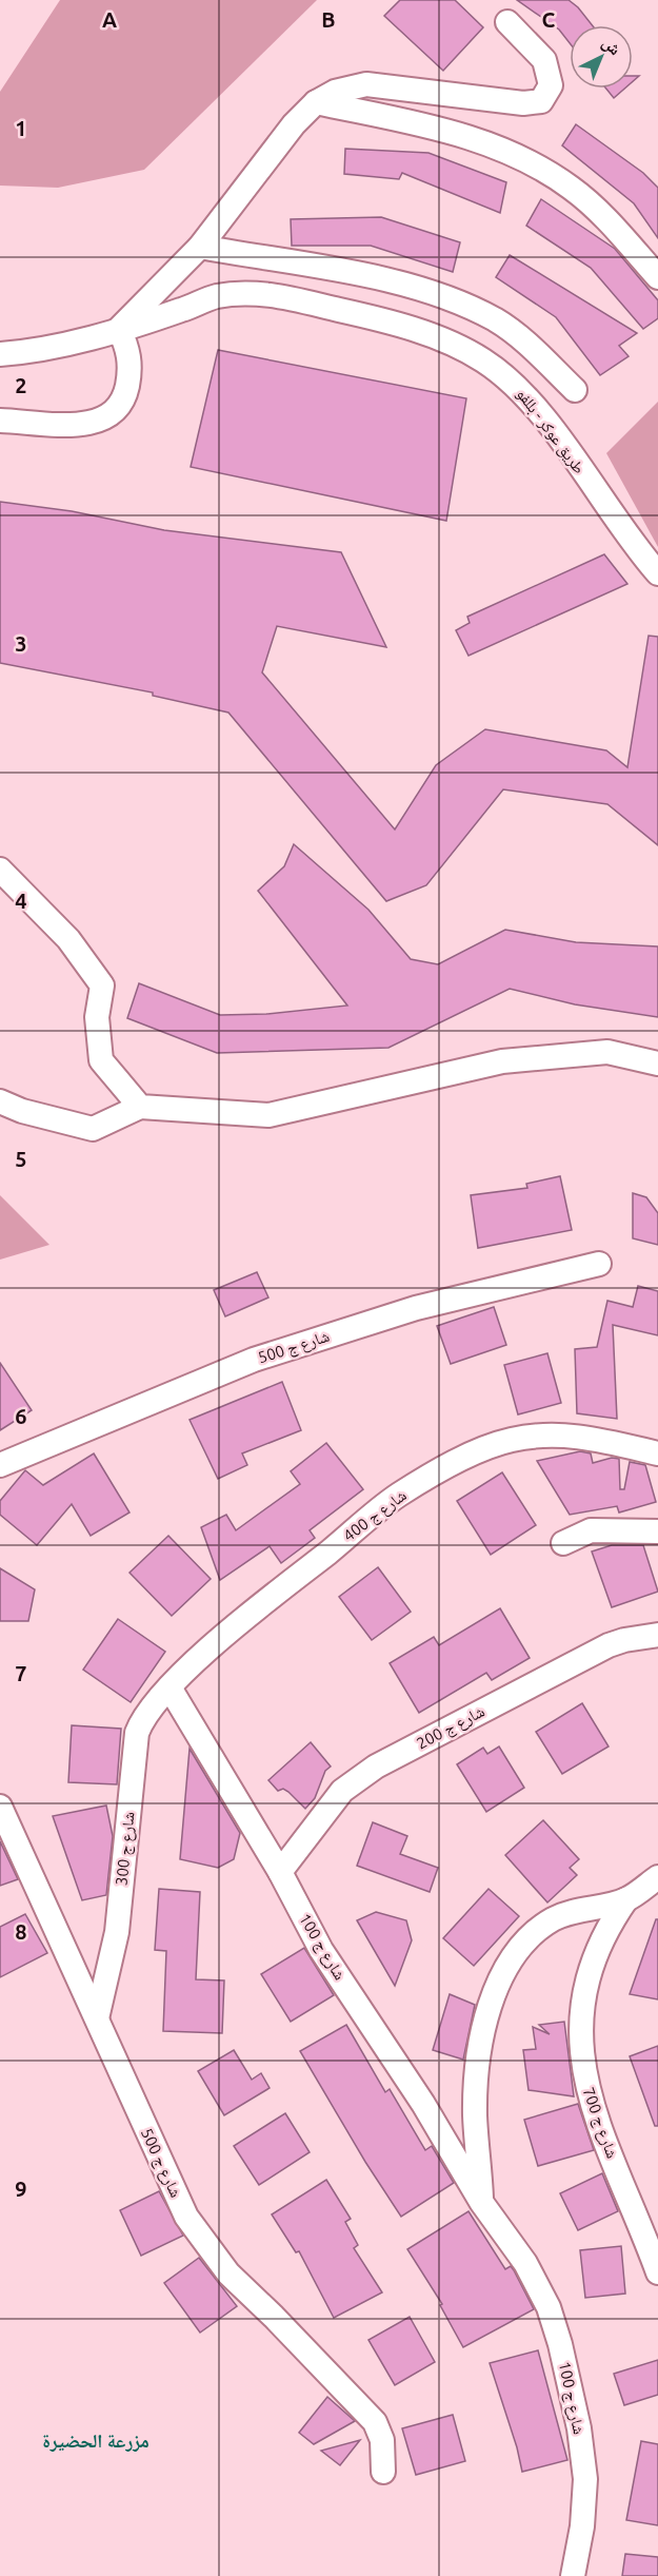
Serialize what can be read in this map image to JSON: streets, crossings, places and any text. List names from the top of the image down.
{
  "streets": {
    "street": [
      "طريق عوكر - بللفو",
      "شارع ج 500",
      "شارع ج 400",
      "شارع ج 200",
      "شارع ج 300",
      "شارع ج 100",
      "شارع ج 700"
    ]
  },
  "crossings": [
    ["شارع ج 500", "شارع ج 300"],
    ["شارع ج 400", "شارع ج 300"],
    ["شارع ج 400", "شارع ج 100"],
    ["شارع ج 200", "شارع ج 100"],
    ["شارع ج 300", "شارع ج 100"],
    ["شارع ج 100", "شارع ج 700"]
  ],
  "districts": ["مزرعة الحضيرة"],
  "north": "top right",
  "grid": {
    "columns": ["A", "B", "C"],
    "rows": [
      "1",
      "2",
      "3",
      "4",
      "5",
      "6",
      "7",
      "8",
      "9"
    ]
  }
}
